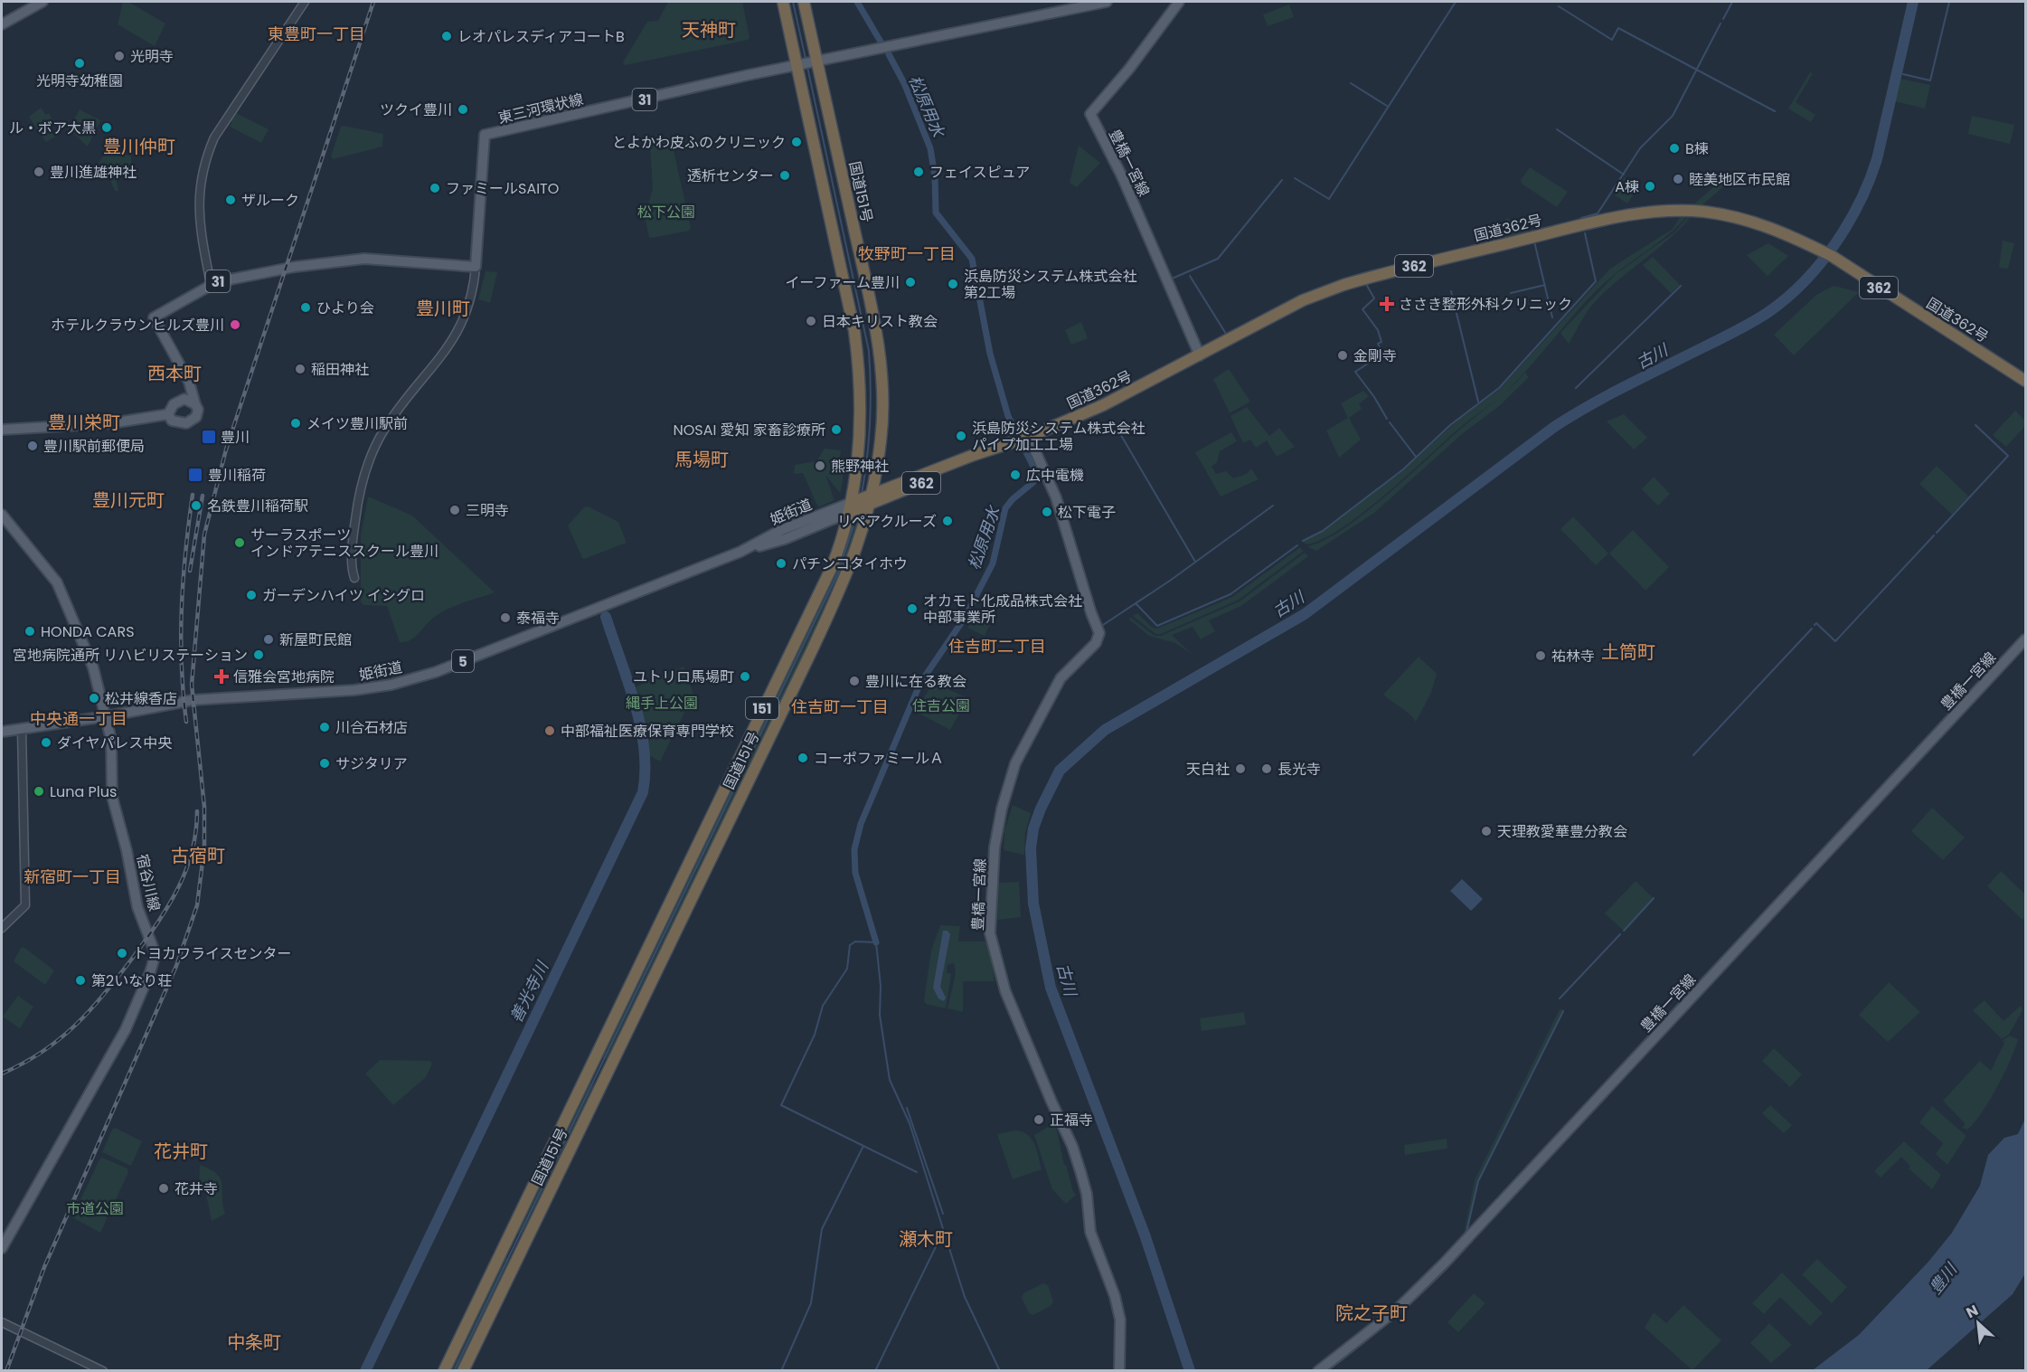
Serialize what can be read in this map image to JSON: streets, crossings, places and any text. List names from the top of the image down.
{
  "streets": {
    "highway": [
      "国道151号",
      "国道362号",
      "362",
      "151"
    ],
    "main road": [
      "31",
      "東三河環状線",
      "豊橋一宮線",
      "姫街道",
      "5",
      "宿谷川線"
    ]
  },
  "crossings": [
    ["31", "東三河環状線"],
    ["東三河環状線", "国道151号"],
    ["豊橋一宮線", "国道362号"],
    ["国道151号", "国道362号"],
    ["国道151号", "姫街道"],
    ["国道362号", "姫街道"],
    ["姫街道", "宿谷川線"]
  ],
  "districts": [
    "天神町",
    "東豊町一丁目",
    "豊川仲町",
    "牧野町一丁目",
    "豊川町",
    "西本町",
    "豊川栄町",
    "馬場町",
    "豊川元町",
    "住吉町二丁目",
    "土筒町",
    "住吉町一丁目",
    "中央通一丁目",
    "古宿町",
    "新宿町一丁目",
    "花井町",
    "瀬木町",
    "院之子町",
    "中条町"
  ],
  "water": [
    "松原用水",
    "古川",
    "善光寺川",
    "豊川"
  ],
  "parks": [
    "松下公園",
    "縄手上公園",
    "住吉公園",
    "市道公園"
  ],
  "places": {
    "other": [
      "レオパレスディアコートB",
      "光明寺",
      "光明寺幼稚園",
      "ツクイ豊川",
      "ル・ボア大黒",
      "とよかわ皮ふのクリニック",
      "B棟",
      "豊川進雄神社",
      "フェイスピュア",
      "透析センター",
      "睦美地区市民館",
      "A棟",
      "ファミールSAITO",
      "ザルーク",
      "イーファーム豊川",
      "浜島防災システム株式会社 第2工場",
      "ひより会",
      "日本キリスト教会",
      "ホテルクラウンヒルズ豊川",
      "金剛寺",
      "稲田神社",
      "メイツ豊川駅前",
      "NOSAI 愛知 家畜診療所",
      "浜島防災システム株式会社 パイプ加工工場",
      "豊川駅前郵便局",
      "熊野神社",
      "広中電機",
      "名鉄豊川稲荷駅",
      "三明寺",
      "松下電子",
      "リペアクルーズ",
      "サーラスポーツ インドアテニススクール豊川",
      "パチンコタイホウ",
      "ガーデンハイツ イシグロ",
      "オカモト化成品株式会社 中部事業所",
      "泰福寺",
      "HONDA CARS",
      "新屋町民館",
      "宮地病院通所 リハビリステーション",
      "祐林寺",
      "ユトリロ馬場町",
      "豊川に在る教会",
      "松井線香店",
      "川合石材店",
      "中部福祉医療保育専門学校",
      "ダイヤパレス中央",
      "コーポファミールＡ",
      "サジタリア",
      "天白社",
      "長光寺",
      "Luna Plus",
      "天理教愛華豊分教会",
      "トヨカワライスセンター",
      "第2いなり荘",
      "正福寺",
      "花井寺"
    ],
    "health": ["ささき整形外科クリニック", "信雅会宮地病院"],
    "transit": ["豊川", "豊川稲荷"]
  },
  "north": "top left"
}
